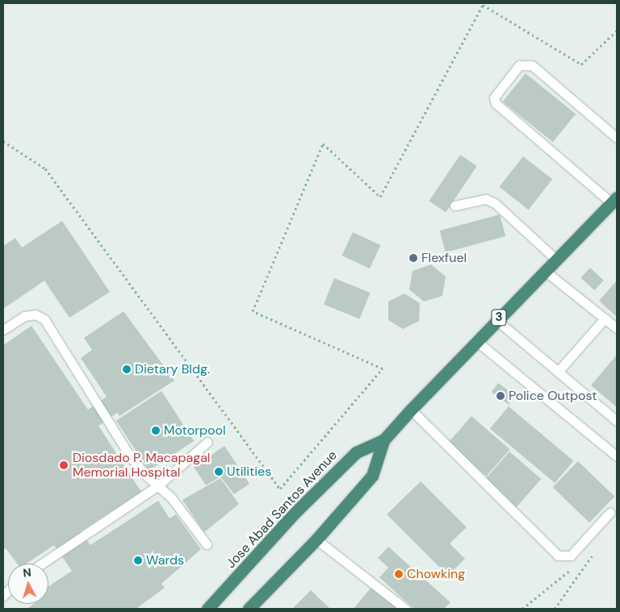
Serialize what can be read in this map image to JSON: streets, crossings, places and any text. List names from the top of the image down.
{
  "streets": {
    "highway": ["3", "Jose Abad Santos Avenue"]
  },
  "places": [
    "Flexfuel",
    "Dietary Bldg.",
    "Police Outpost",
    "Motorpool",
    "Diosdado P. Macapagal Memorial Hospital",
    "Utilities",
    "Wards",
    "Chowking"
  ],
  "north": "top"
}
